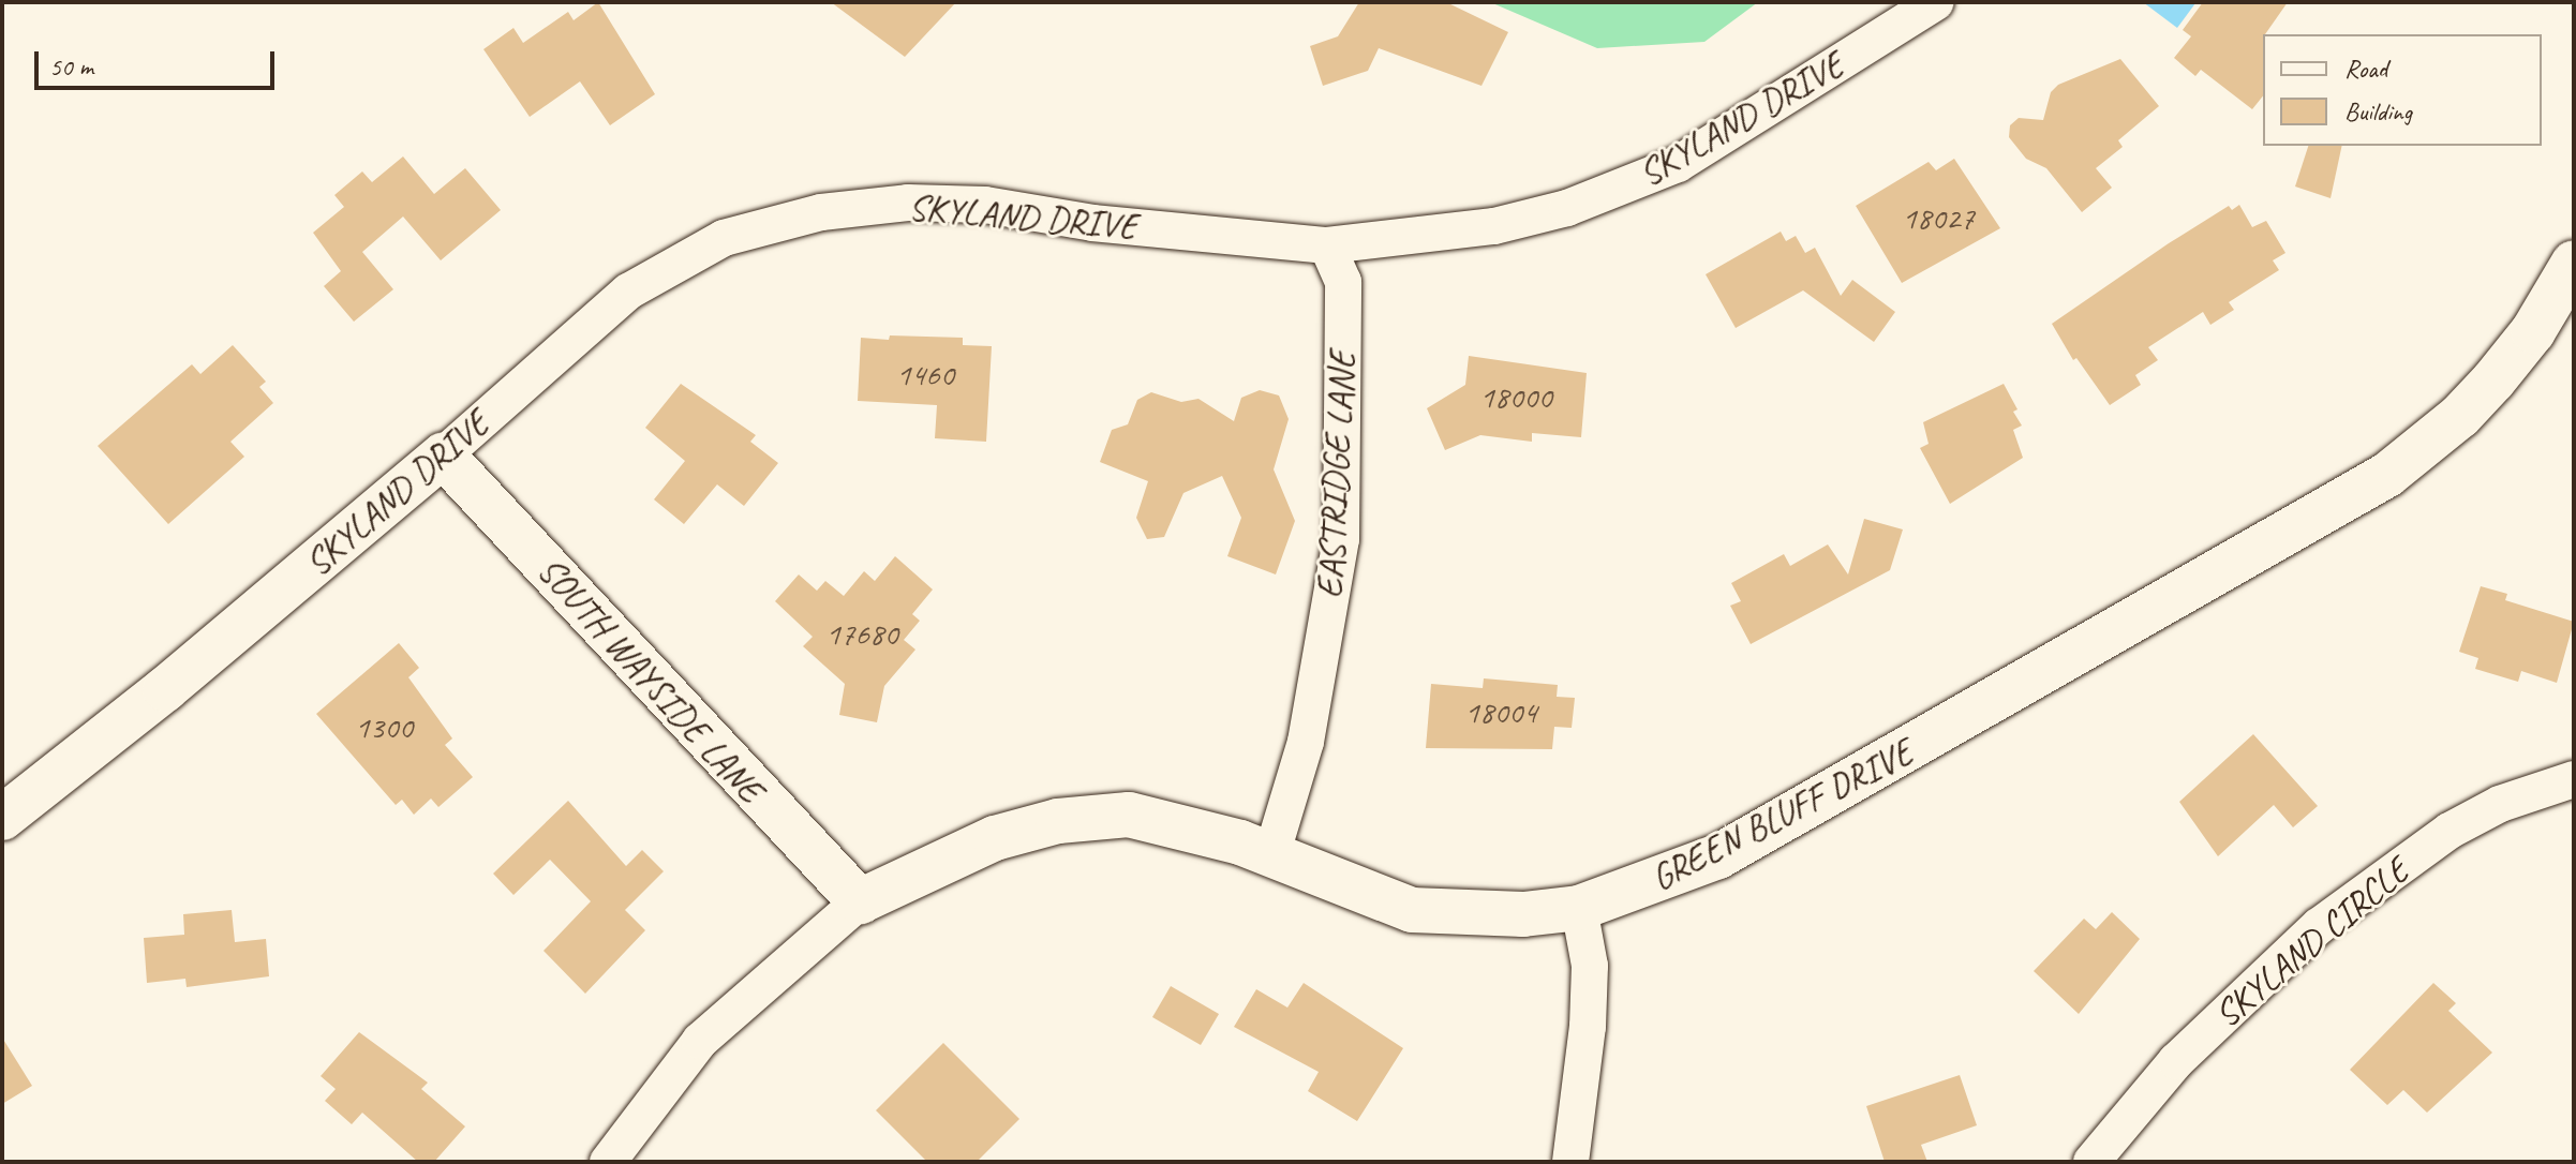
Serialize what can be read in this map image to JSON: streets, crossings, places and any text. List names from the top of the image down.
{
  "streets": {
    "street": [
      "SKYLAND DRIVE",
      "EASTRIDGE LANE",
      "SOUTH WAYSIDE LANE",
      "GREEN BLUFF DRIVE",
      "SKYLAND CIRCLE"
    ]
  },
  "crossings": [
    ["SKYLAND DRIVE", "EASTRIDGE LANE"],
    ["SKYLAND DRIVE", "SOUTH WAYSIDE LANE"],
    ["EASTRIDGE LANE", "GREEN BLUFF DRIVE"],
    ["SOUTH WAYSIDE LANE", "GREEN BLUFF DRIVE"]
  ],
  "house_numbers": [
    "18027",
    "1460",
    "18000",
    "17680",
    "18004",
    "1300"
  ],
  "legend": ["Road", "Building"],
  "scale_bar": "50 m"
}
